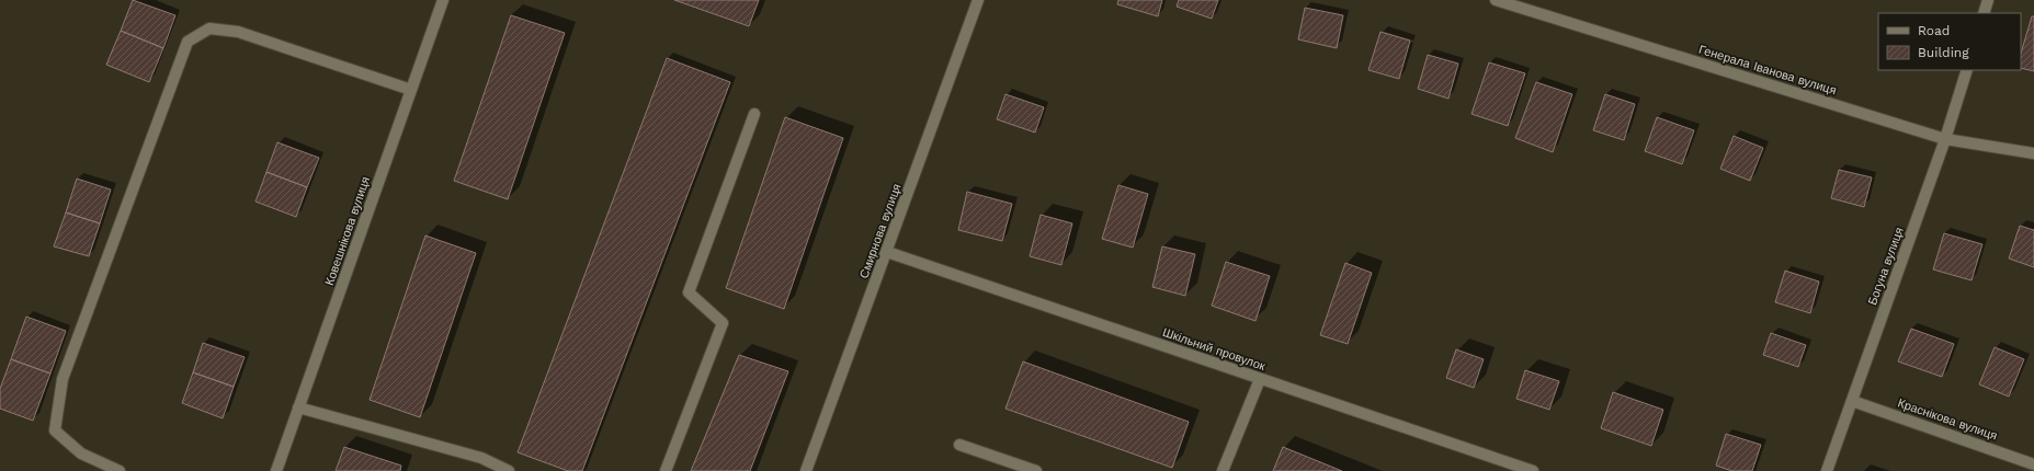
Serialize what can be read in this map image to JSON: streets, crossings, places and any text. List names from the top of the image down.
{
  "streets": {
    "street": [
      "Генерала Іванова вулиця",
      "Ковешнікова вулиця",
      "Смирнова вулиця",
      "Богуна вулиця",
      "Шкільний провулок",
      "Краснікова вулиця"
    ]
  },
  "crossings": [
    ["Генерала Іванова вулиця", "Богуна вулиця"],
    ["Смирнова вулиця", "Шкільний провулок"],
    ["Богуна вулиця", "Краснікова вулиця"]
  ],
  "legend": ["Road", "Building"]
}
